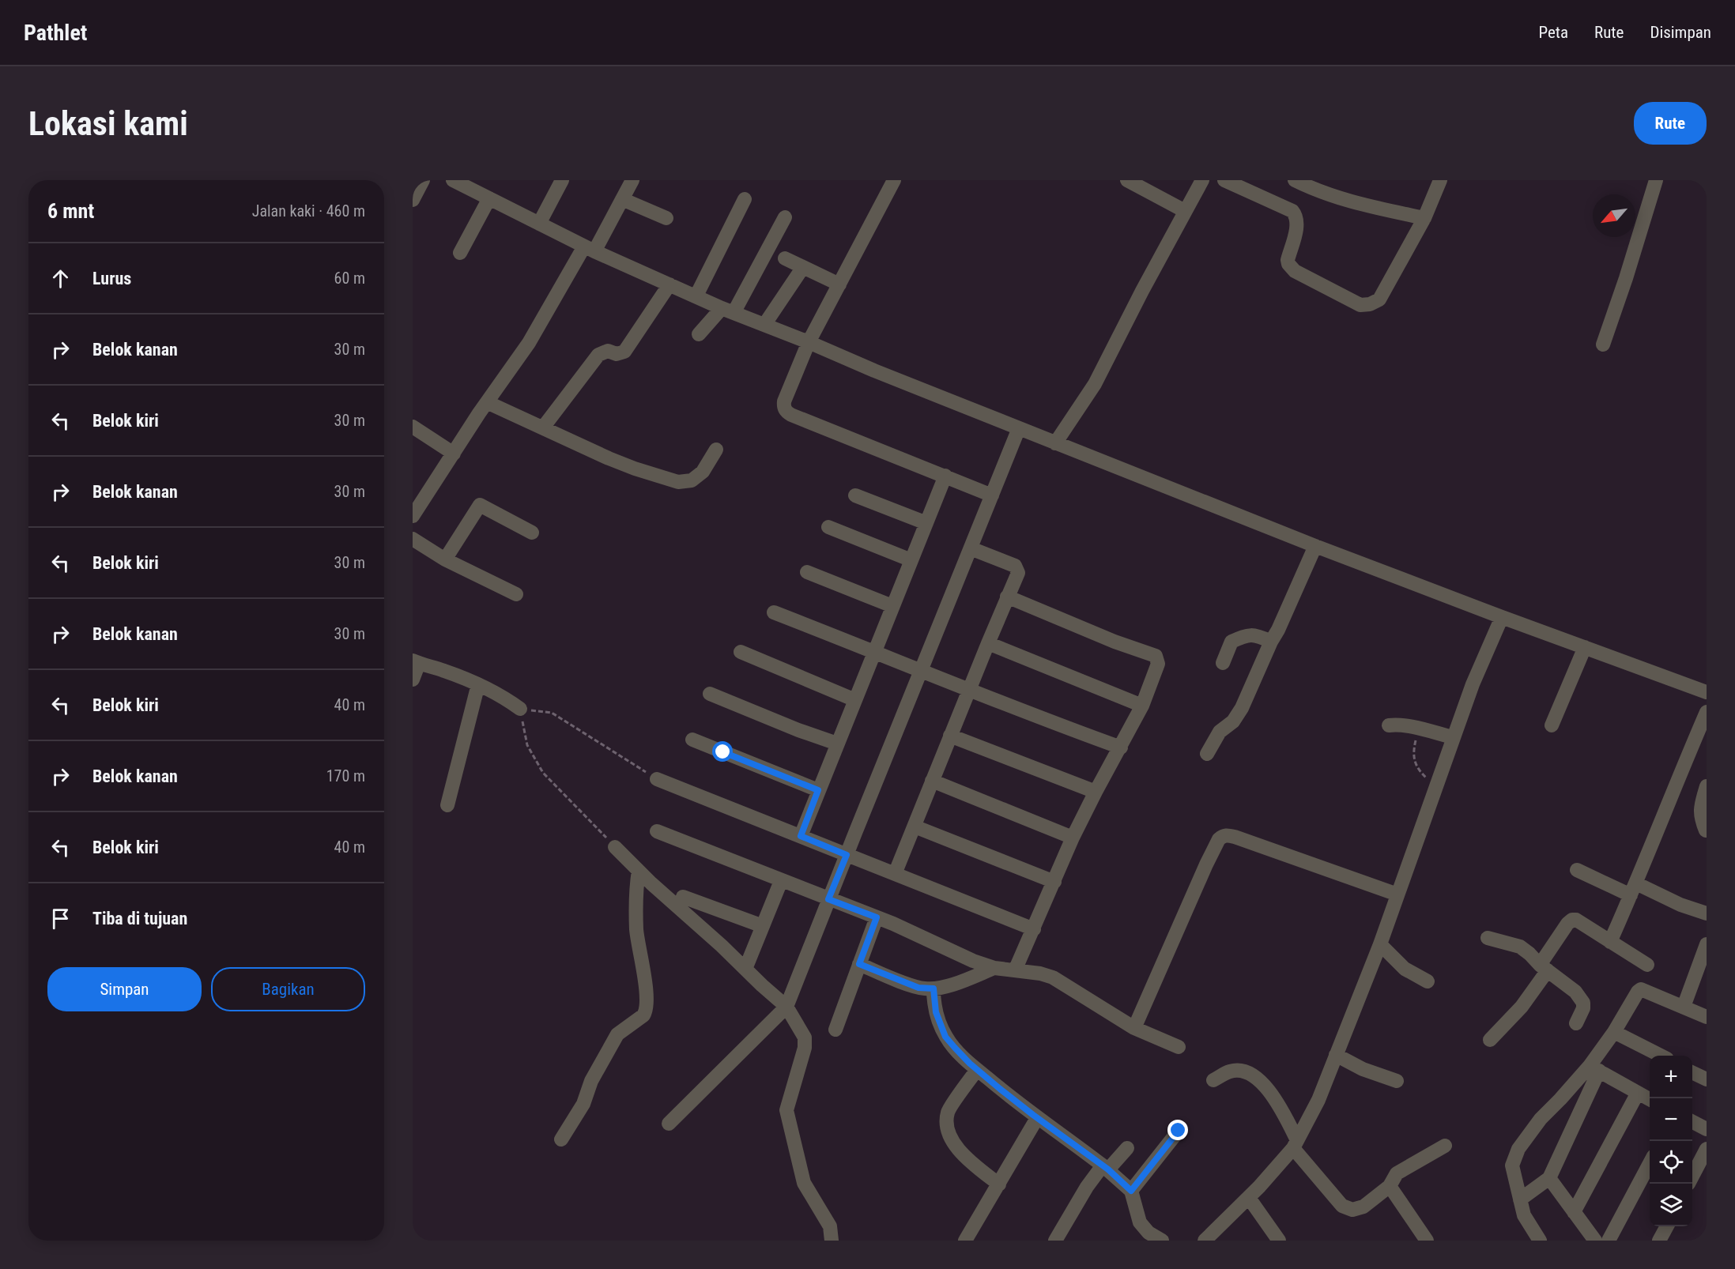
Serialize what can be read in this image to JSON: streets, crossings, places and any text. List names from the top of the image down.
{
  "north": "bottom left",
  "page": {
    "header": "Pathlet",
    "nav": ["Peta", "Rute", "Disimpan"],
    "buttons": [
      "Rute",
      ["Simpan", "Bagikan"]
    ],
    "title": "Lokasi kami",
    "heading": ["6 mnt", "Jalan kaki · 460 m"],
    "list": [
      ["Lurus", "60 m"],
      ["Belok kanan", "30 m"],
      ["Belok kiri", "30 m"],
      ["Belok kanan", "30 m"],
      ["Belok kiri", "30 m"],
      ["Belok kanan", "30 m"],
      ["Belok kiri", "40 m"],
      ["Belok kanan", "170 m"],
      ["Belok kiri", "40 m"],
      "Tiba di tujuan"
    ],
    "map_buttons": ["+", "−"]
  }
}
